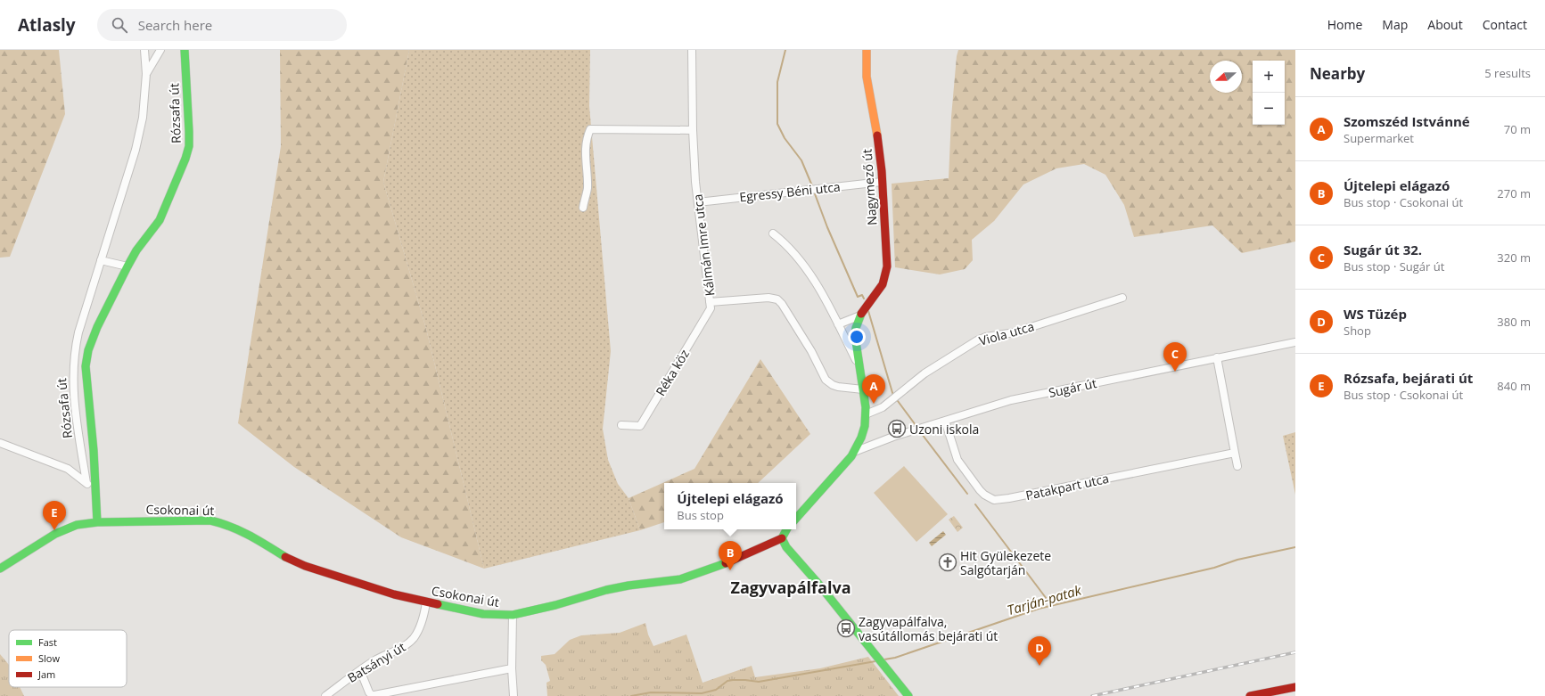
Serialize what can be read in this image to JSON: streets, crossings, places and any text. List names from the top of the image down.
{
  "streets": {
    "street": [
      "Rózsafa út",
      "Nagymező út",
      "Egressy Béni utca",
      "Kálmán Imre utca",
      "Viola utca",
      "Réka köz",
      "Sugár út",
      "Patakpart utca",
      "Csokonai út",
      "Batsányi út"
    ]
  },
  "crossings": [
    ["Rózsafa út", "Csokonai út"],
    ["Nagymező út", "Egressy Béni utca"],
    ["Nagymező út", "Kálmán Imre utca"],
    ["Nagymező út", "Viola utca"],
    ["Nagymező út", "Sugár út"],
    ["Egressy Béni utca", "Kálmán Imre utca"],
    ["Kálmán Imre utca", "Réka köz"],
    ["Sugár út", "Patakpart utca"],
    ["Csokonai út", "Batsányi út"]
  ],
  "districts": ["Zagyvapálfalva"],
  "water": ["Tarján-patak"],
  "places": {
    "bus stop": ["Uzoni iskola", "Zagyvapálfalva, vasútállomás bejárati út"],
    "church": ["Hit Gyülekezete Salgótarján"]
  },
  "legend": ["Fast", "Slow", "Jam"],
  "north": "left",
  "page": {
    "header": "Atlasly",
    "search": "Search here",
    "nav": [
      "Home",
      "Map",
      "About",
      "Contact"
    ],
    "heading": ["Nearby", "5 results"],
    "map_buttons": ["+", "−"],
    "list": [
      {
        "mark": "A",
        "name": "Szomszéd Istvánné",
        "note": "Supermarket",
        "value": "70 m"
      },
      {
        "mark": "B",
        "name": "Újtelepi elágazó",
        "note": "Bus stop · Csokonai út",
        "value": "270 m"
      },
      {
        "mark": "C",
        "name": "Sugár út 32.",
        "note": "Bus stop · Sugár út",
        "value": "320 m"
      },
      {
        "mark": "D",
        "name": "WS Tüzép",
        "note": "Shop",
        "value": "380 m"
      },
      {
        "mark": "E",
        "name": "Rózsafa, bejárati út",
        "note": "Bus stop · Csokonai út",
        "value": "840 m"
      }
    ],
    "pins": [
      "C",
      "A",
      "E",
      "B",
      "D"
    ],
    "popup": ["Újtelepi elágazó", "Bus stop"]
  }
}
